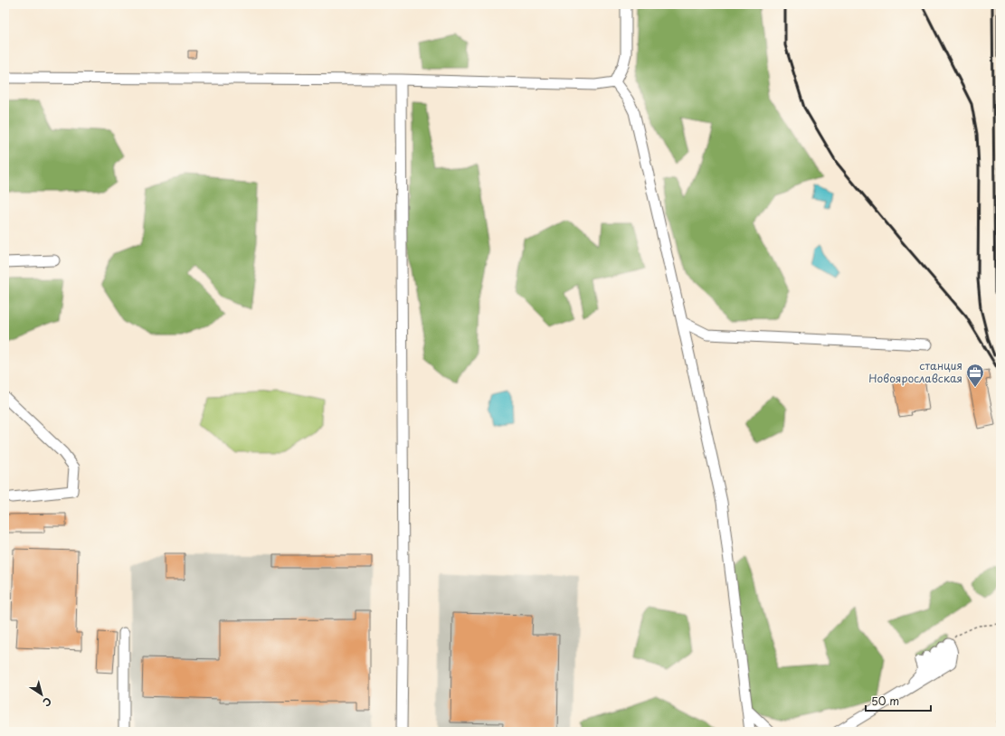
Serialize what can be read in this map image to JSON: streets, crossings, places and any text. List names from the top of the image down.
{
  "places": {
    "office": ["станция Новоярославская"]
  },
  "scale_bar": "50 m",
  "north": "bottom right"
}
